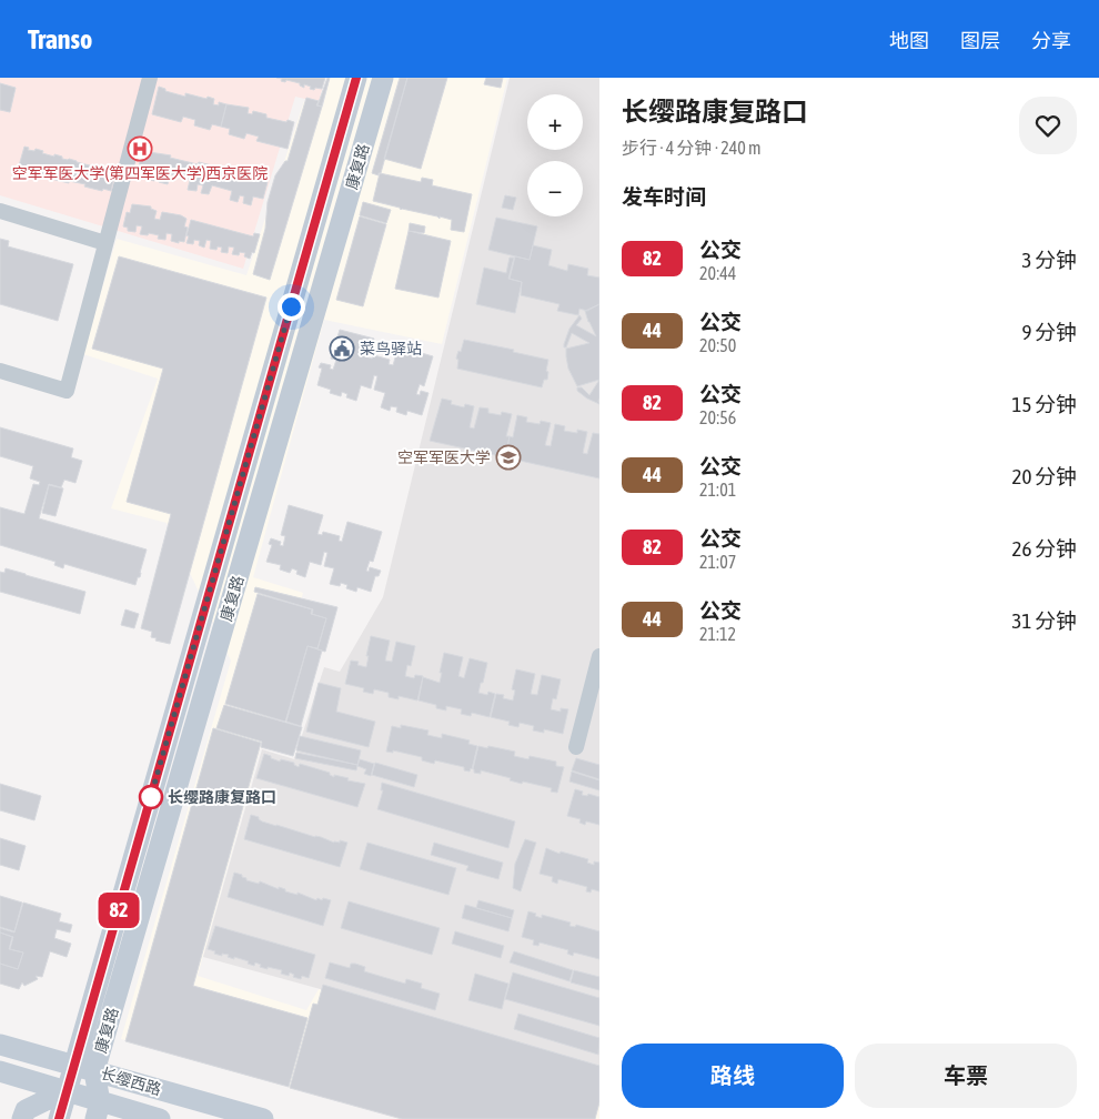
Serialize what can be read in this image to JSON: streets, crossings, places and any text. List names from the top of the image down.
{
  "streets": {
    "main road": ["康复路", "长缨西路"]
  },
  "crossings": [
    ["康复路", "长缨西路"]
  ],
  "places": {
    "hospital": ["空军军医大学(第四军医大学)西京医院"],
    "public building": ["菜鸟驿站"],
    "school or university": ["空军军医大学"],
    "other": ["长缨路康复路口"]
  },
  "lines": ["bus line 82"],
  "page": {
    "header": "Transo",
    "nav": ["地图", "图层", "分享"],
    "on_map": "82",
    "heading": [
      ["长缨路康复路口", "步行 · 4 分钟 · 240 m"],
      "发车时间"
    ],
    "map_buttons": ["+", "−"],
    "list": [
      {
        "mark": "82",
        "name": "公交",
        "note": "20:44",
        "value": "3 分钟"
      },
      {
        "mark": "44",
        "name": "公交",
        "note": "20:50",
        "value": "9 分钟"
      },
      {
        "mark": "82",
        "name": "公交",
        "note": "20:56",
        "value": "15 分钟"
      },
      {
        "mark": "44",
        "name": "公交",
        "note": "21:01",
        "value": "20 分钟"
      },
      {
        "mark": "82",
        "name": "公交",
        "note": "21:07",
        "value": "26 分钟"
      },
      {
        "mark": "44",
        "name": "公交",
        "note": "21:12",
        "value": "31 分钟"
      }
    ],
    "buttons": ["路线", "车票"]
  }
}
